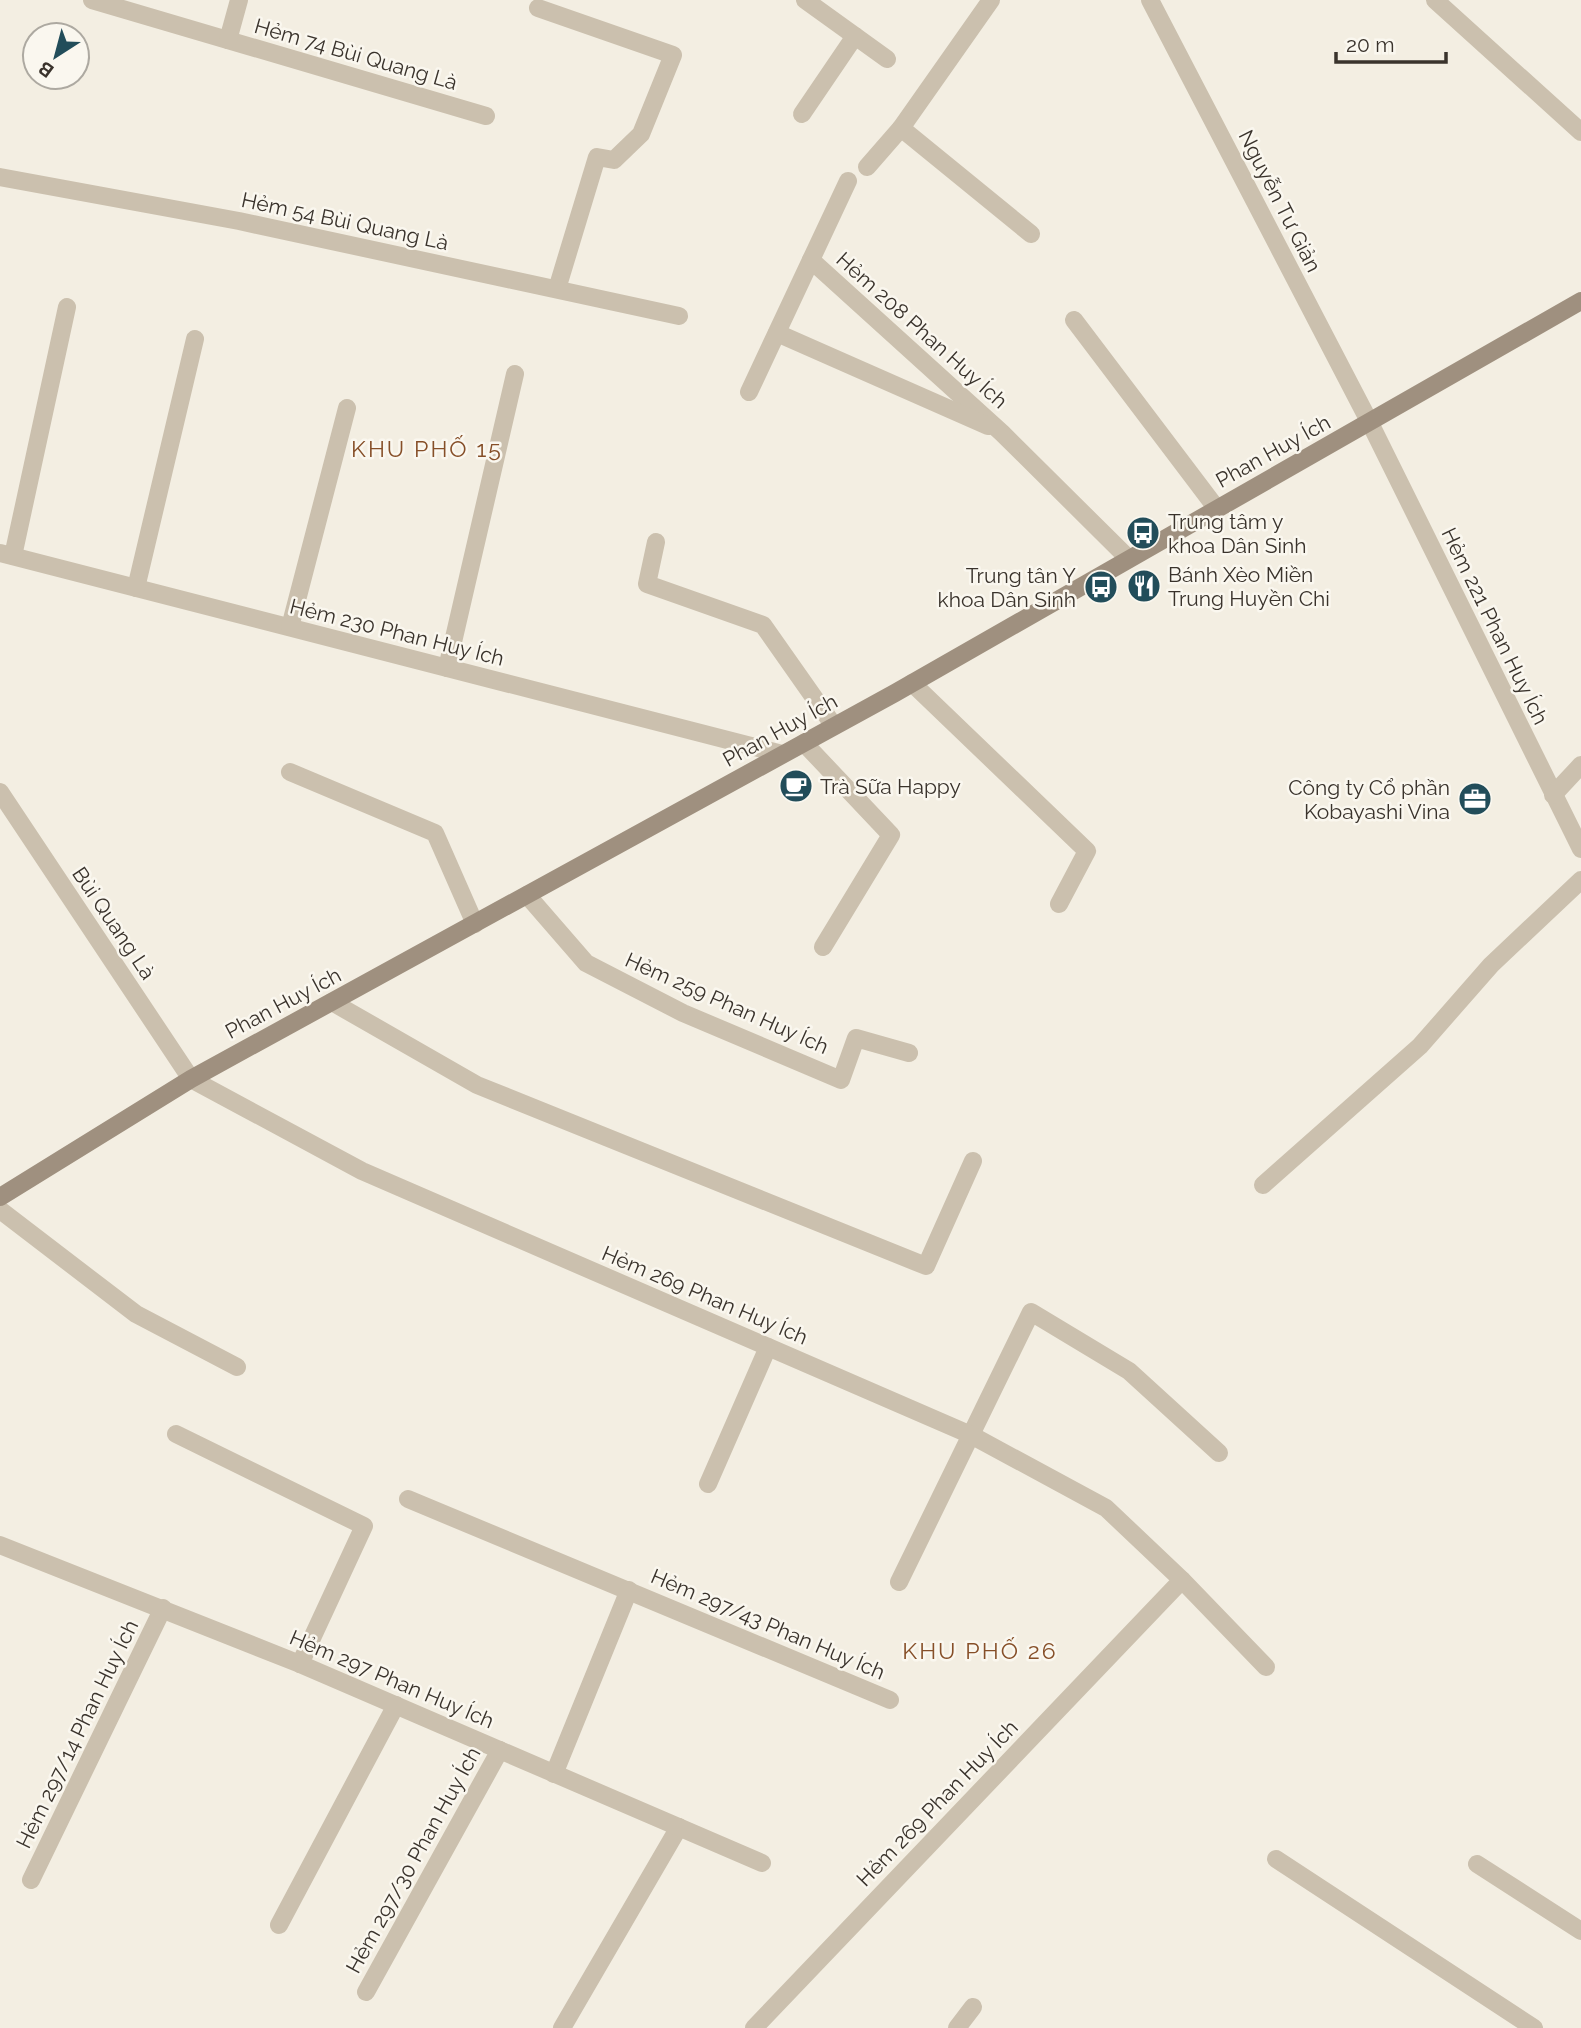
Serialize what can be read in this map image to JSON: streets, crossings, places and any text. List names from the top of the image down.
{
  "streets": {
    "main road": ["Phan Huy Ích"],
    "street": [
      "Hẻm 74 Bùi Quang Là",
      "Nguyễn Tư Giản",
      "Hẻm 54 Bùi Quang Là",
      "Hẻm 208 Phan Huy Ích",
      "Hẻm 221 Phan Huy Ích",
      "Hẻm 230 Phan Huy Ích",
      "Bùi Quang Là",
      "Hẻm 259 Phan Huy Ích",
      "Hẻm 269 Phan Huy Ích",
      "Hẻm 297/43 Phan Huy Ích",
      "Hẻm 297 Phan Huy Ích",
      "Hẻm 297/14 Phan Huy Ích",
      "Hẻm 297/30 Phan Huy Ích"
    ]
  },
  "crossings": [
    ["Nguyễn Tư Giản", "Phan Huy Ích"],
    ["Nguyễn Tư Giản", "Hẻm 221 Phan Huy Ích"],
    ["Hẻm 208 Phan Huy Ích", "Phan Huy Ích"],
    ["Phan Huy Ích", "Hẻm 221 Phan Huy Ích"],
    ["Phan Huy Ích", "Hẻm 230 Phan Huy Ích"],
    ["Phan Huy Ích", "Bùi Quang Là"],
    ["Phan Huy Ích", "Hẻm 259 Phan Huy Ích"],
    ["Phan Huy Ích", "Hẻm 269 Phan Huy Ích"],
    ["Bùi Quang Là", "Hẻm 269 Phan Huy Ích"],
    ["Hẻm 297/43 Phan Huy Ích", "Hẻm 297 Phan Huy Ích"],
    ["Hẻm 297 Phan Huy Ích", "Hẻm 297/14 Phan Huy Ích"],
    ["Hẻm 297 Phan Huy Ích", "Hẻm 297/30 Phan Huy Ích"]
  ],
  "districts": ["KHU PHỐ 15", "KHU PHỐ 26"],
  "places": {
    "bus stop": ["Trung tâm y khoa Dân Sinh", "Trung tân Y khoa Dân Sinh"],
    "restaurant": ["Bánh Xèo Miền Trung Huyền Chi"],
    "cafe": ["Trà Sữa Happy"],
    "office": ["Công ty Cổ phần Kobayashi Vina"]
  },
  "scale_bar": "20 m",
  "north": "bottom left"
}
